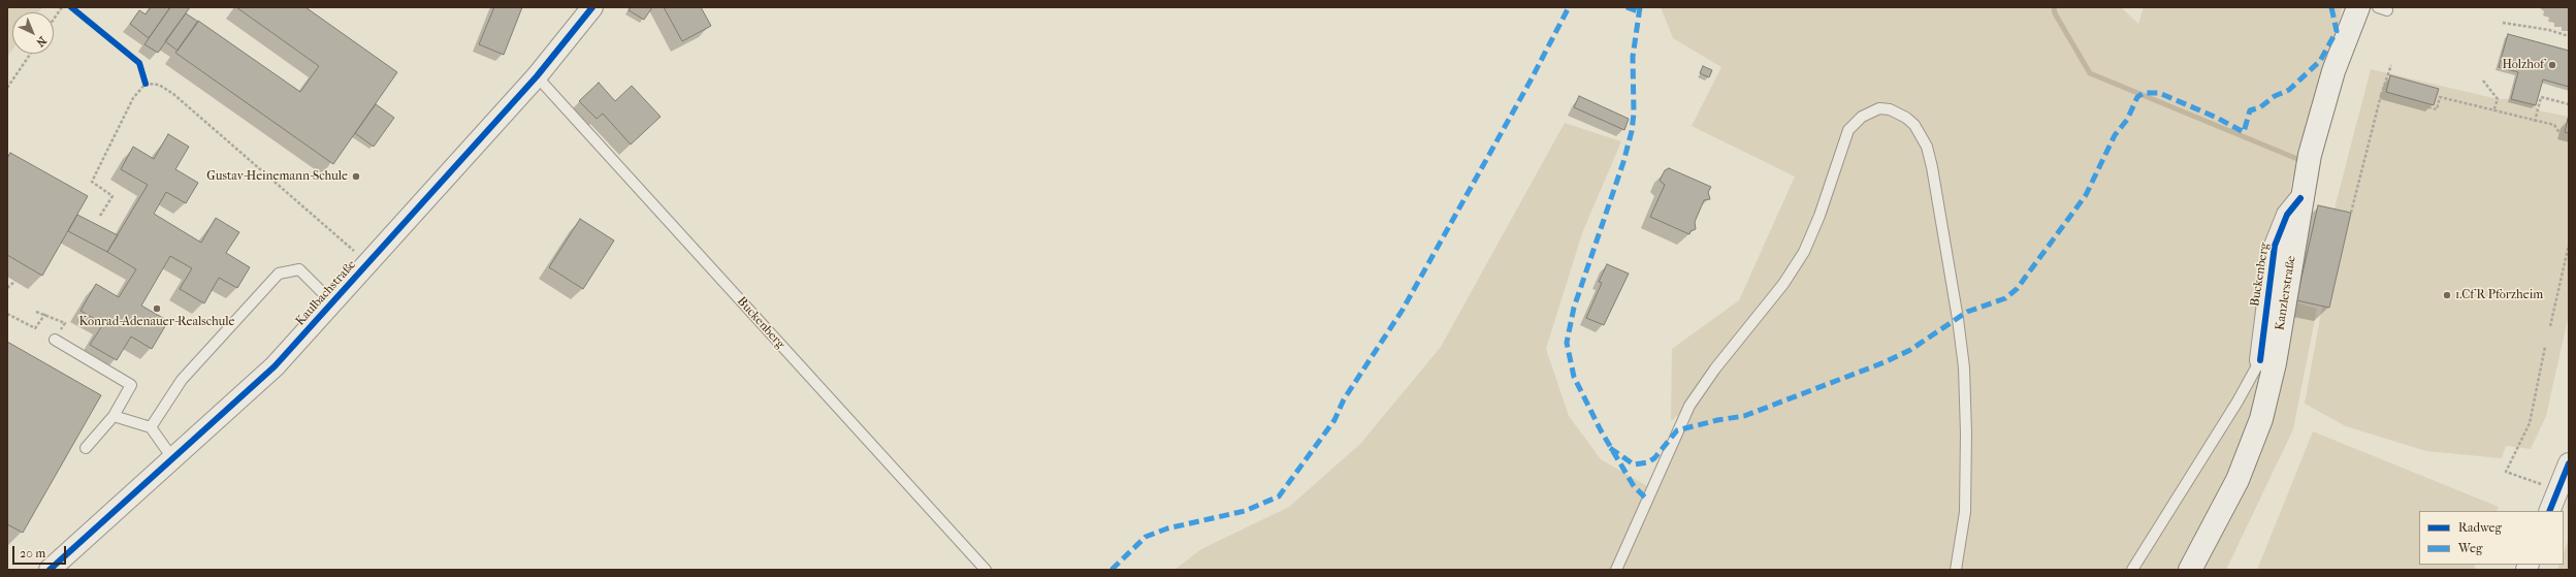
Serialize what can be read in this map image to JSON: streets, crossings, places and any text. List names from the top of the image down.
{
  "streets": {
    "main road": ["Kanzlerstraße"],
    "street": ["Buckenberg", "Kaulbachstraße"]
  },
  "crossings": [
    ["Buckenberg", "Kaulbachstraße"],
    ["Buckenberg", "Kanzlerstraße"]
  ],
  "places": [
    "Holzhof",
    "Gustav-Heinemann-Schule",
    "1.CfR Pforzheim",
    "Konrad-Adenauer-Realschule"
  ],
  "legend": ["Radweg", "Weg"],
  "scale_bar": "20 m",
  "north": "bottom right"
}
